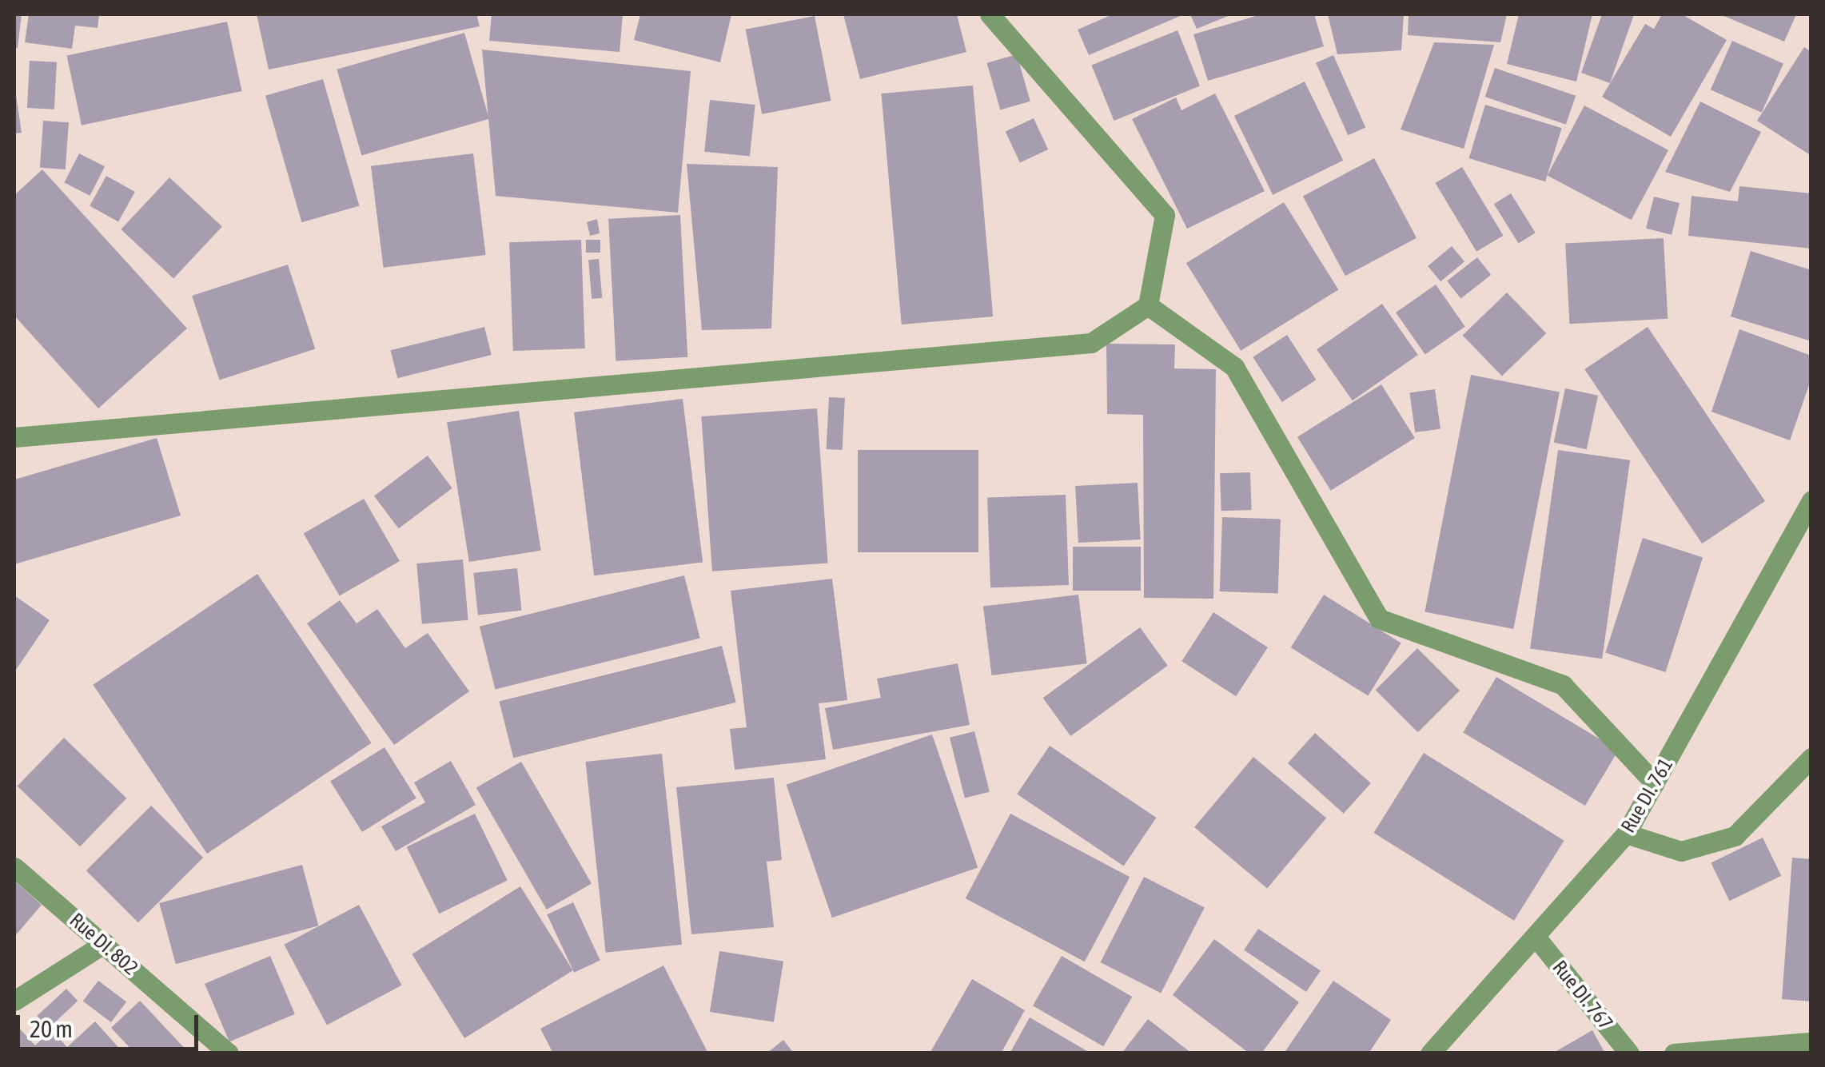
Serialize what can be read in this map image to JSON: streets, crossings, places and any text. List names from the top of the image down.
{
  "streets": {
    "street": ["Rue DI. 761", "Rue DI. 802", "Rue DI. 767"]
  },
  "crossings": [
    ["Rue DI. 761", "Rue DI. 767"]
  ],
  "scale_bar": "20 m"
}
